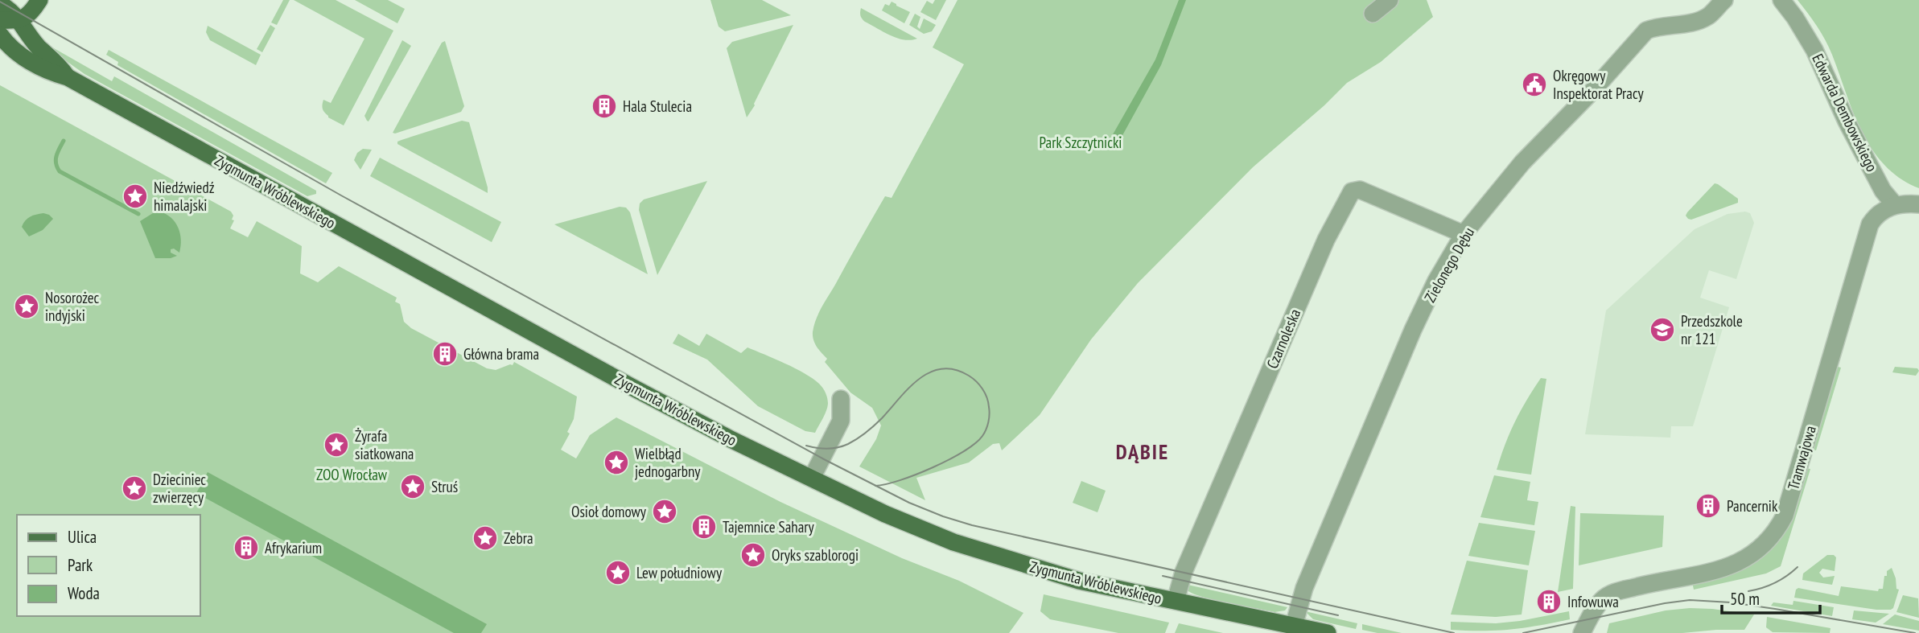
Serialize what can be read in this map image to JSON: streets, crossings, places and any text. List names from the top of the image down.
{
  "streets": {
    "main road": ["Zygmunta Wróblewskiego"],
    "street": [
      "Edwarda Dembowskiego",
      "Zielonego Dębu",
      "Czarnoleska",
      "Tramwajowa"
    ]
  },
  "crossings": [
    ["Edwarda Dembowskiego", "Tramwajowa"],
    ["Zygmunta Wróblewskiego", "Zielonego Dębu"],
    ["Zygmunta Wróblewskiego", "Czarnoleska"],
    ["Zielonego Dębu", "Czarnoleska"]
  ],
  "districts": ["DĄBIE"],
  "parks": ["Park Szczytnicki", "ZOO Wrocław"],
  "places": {
    "public building": ["Okręgowy Inspektorat Pracy"],
    "building": [
      "Hala Stulecia",
      "Główna brama",
      "Pancernik",
      "Tajemnice Sahary",
      "Afrykarium",
      "Infowuwa"
    ],
    "place": [
      "Niedźwiedź himalajski",
      "Nosorożec indyjski",
      "Żyrafa siatkowana",
      "Wielbłąd jednogarbny",
      "Struś",
      "Dzieciniec zwierzęcy",
      "Osioł domowy",
      "Zebra",
      "Oryks szablorogi",
      "Lew południowy"
    ],
    "school or university": ["Przedszkole nr 121"]
  },
  "legend": ["Ulica", "Park", "Woda"],
  "scale_bar": "50 m"
}
